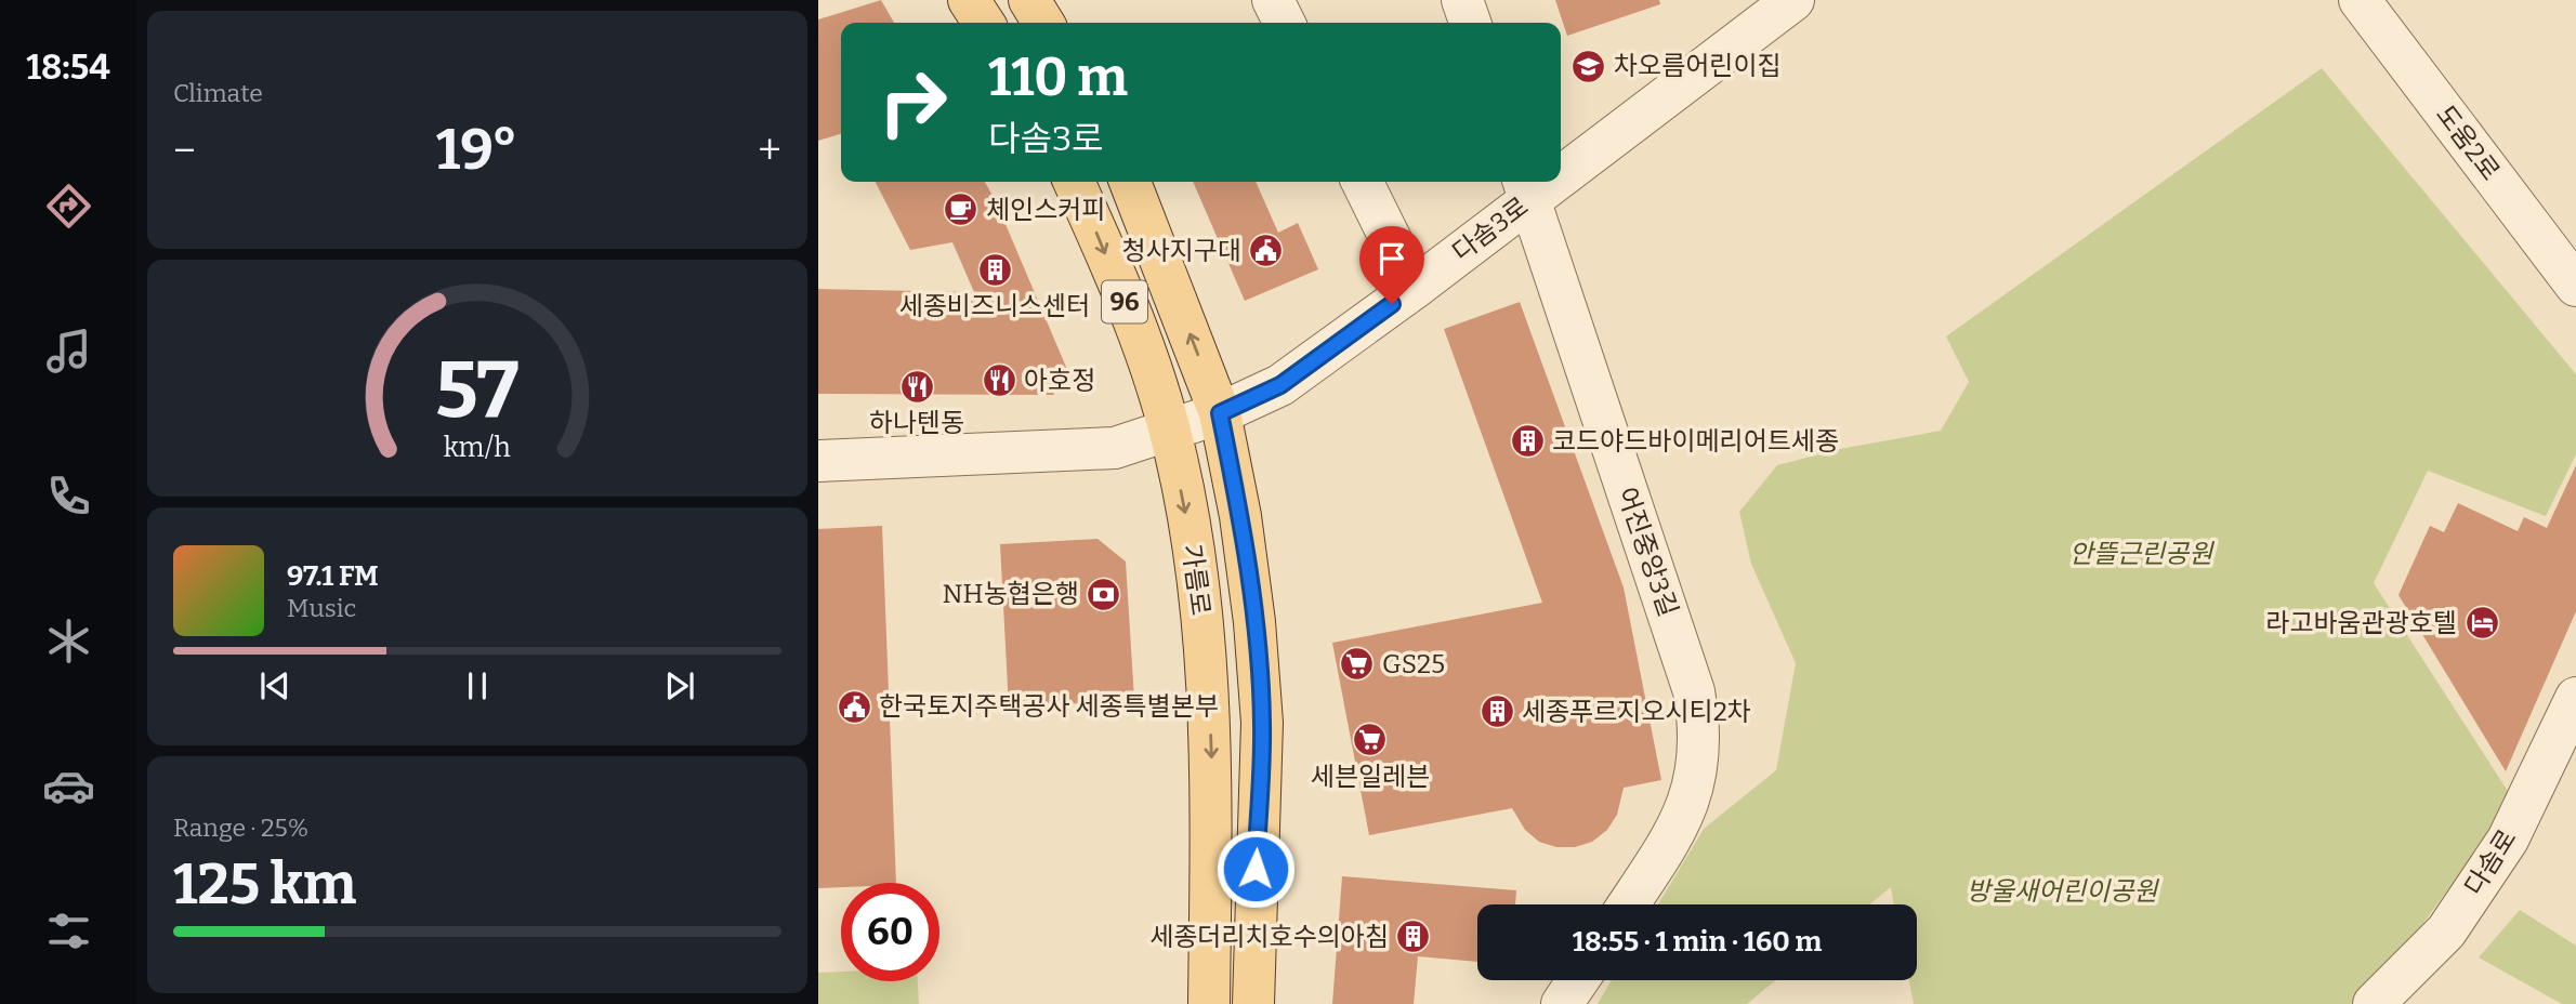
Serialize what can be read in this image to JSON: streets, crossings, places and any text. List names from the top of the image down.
{
  "streets": {
    "main road": ["96", "가름로"],
    "street": [
      "도움2로",
      "다솜3로",
      "어진중앙3길",
      "다솜로"
    ]
  },
  "crossings": [
    ["다솜3로", "어진중앙3길"],
    ["다솜3로", "가름로"]
  ],
  "parks": ["안뜰근린공원", "방울새어린이공원"],
  "places": {
    "school or university": ["차오름어린이집"],
    "cafe": ["체인스커피"],
    "public building": ["청사지구대", "한국토지주택공사 세종특별본부"],
    "building": [
      "세종비즈니스센터",
      "코드야드바이메리어트세종",
      "세종푸르지오시티2차",
      "세종더리치호수의아침"
    ],
    "restaurant": ["아호정", "하나텐동"],
    "bank": ["NH농협은행"],
    "hotel": ["라고바움관광호텔"],
    "supermarket": ["GS25", "세븐일레븐"]
  },
  "page": {
    "tabs": "18:54",
    "tile": [
      "Climate",
      ["Range · 25%", "125 km"]
    ],
    "turn": ["110 m", "다솜3로"],
    "heat": ["−", "19°", "+"],
    "song": ["97.1 FM", "Music"],
    "limit": "60",
    "trip": "18:55 · 1 min · 160 m",
    "gauge": ["57", "km/h"]
  }
}
